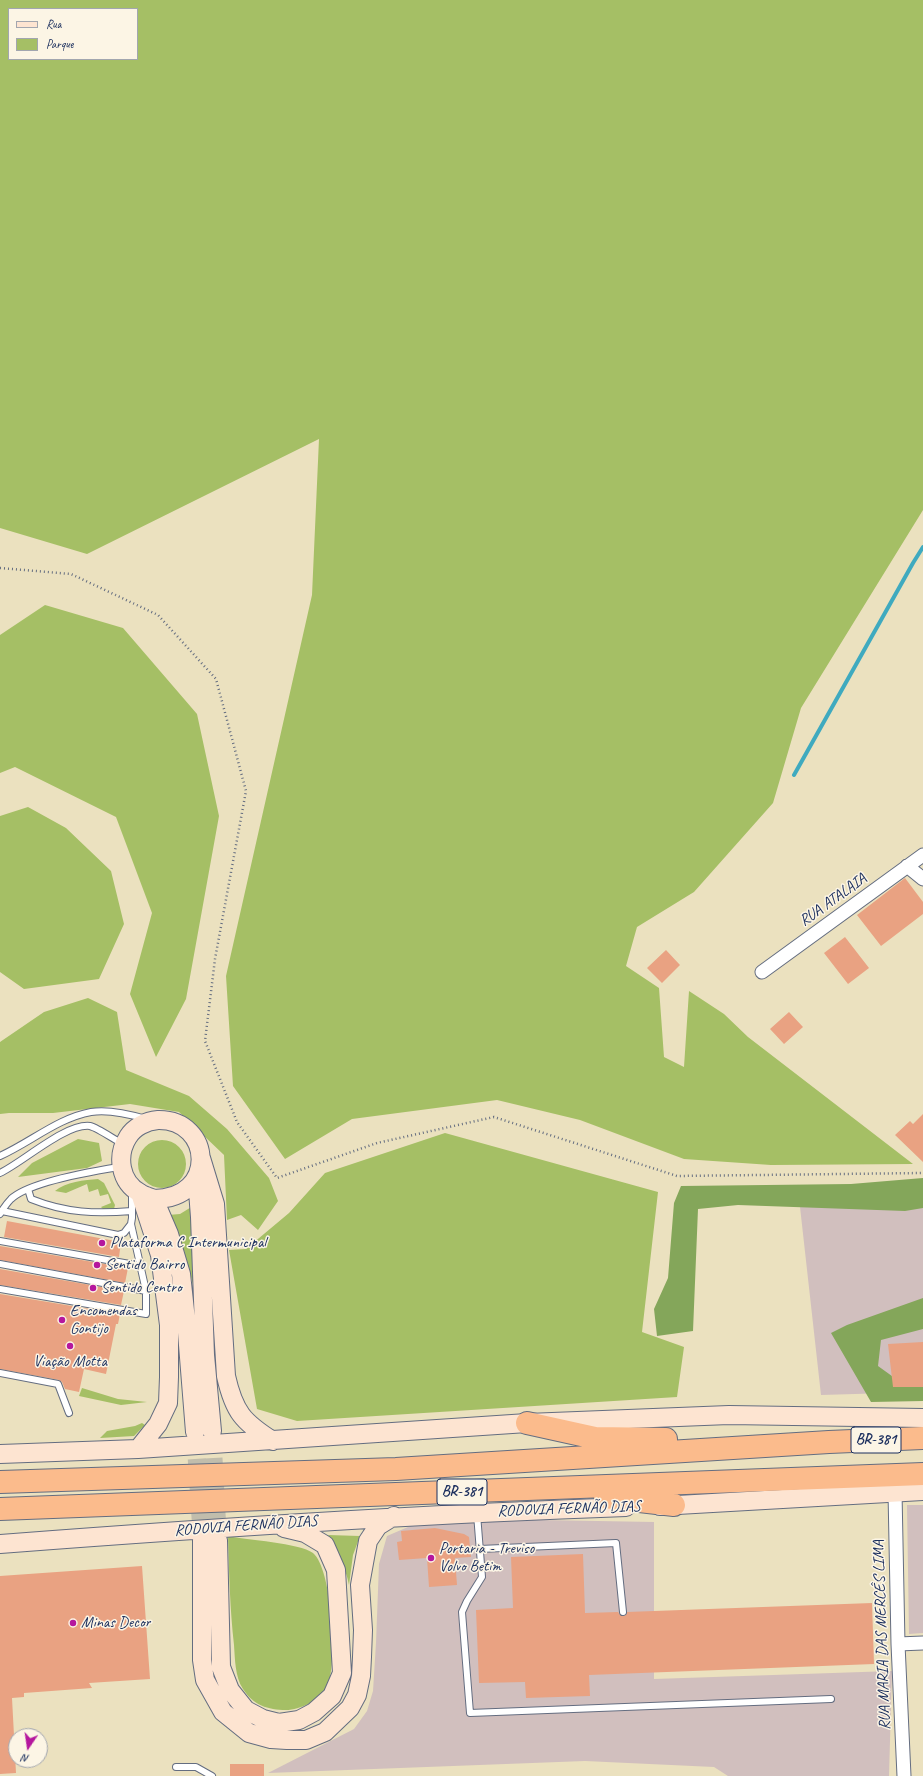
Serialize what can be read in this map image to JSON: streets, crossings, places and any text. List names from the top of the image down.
{
  "streets": {
    "highway": ["BR-381", "RODOVIA FERNÃO DIAS"],
    "street": ["RUA ATALAIA", "RUA MARIA DAS MERCÊS LIMA"]
  },
  "crossings": [
    ["RODOVIA FERNÃO DIAS", "RUA MARIA DAS MERCÊS LIMA"]
  ],
  "places": [
    "Plataforma C Intermunicipal",
    "Sentido Bairro",
    "Sentido Centro",
    "Encomendas Gontijo",
    "Viação Motta",
    "Portaria - Treviso Volvo Betim",
    "Minas Decor"
  ],
  "legend": ["Rua", "Parque"],
  "north": "bottom"
}
